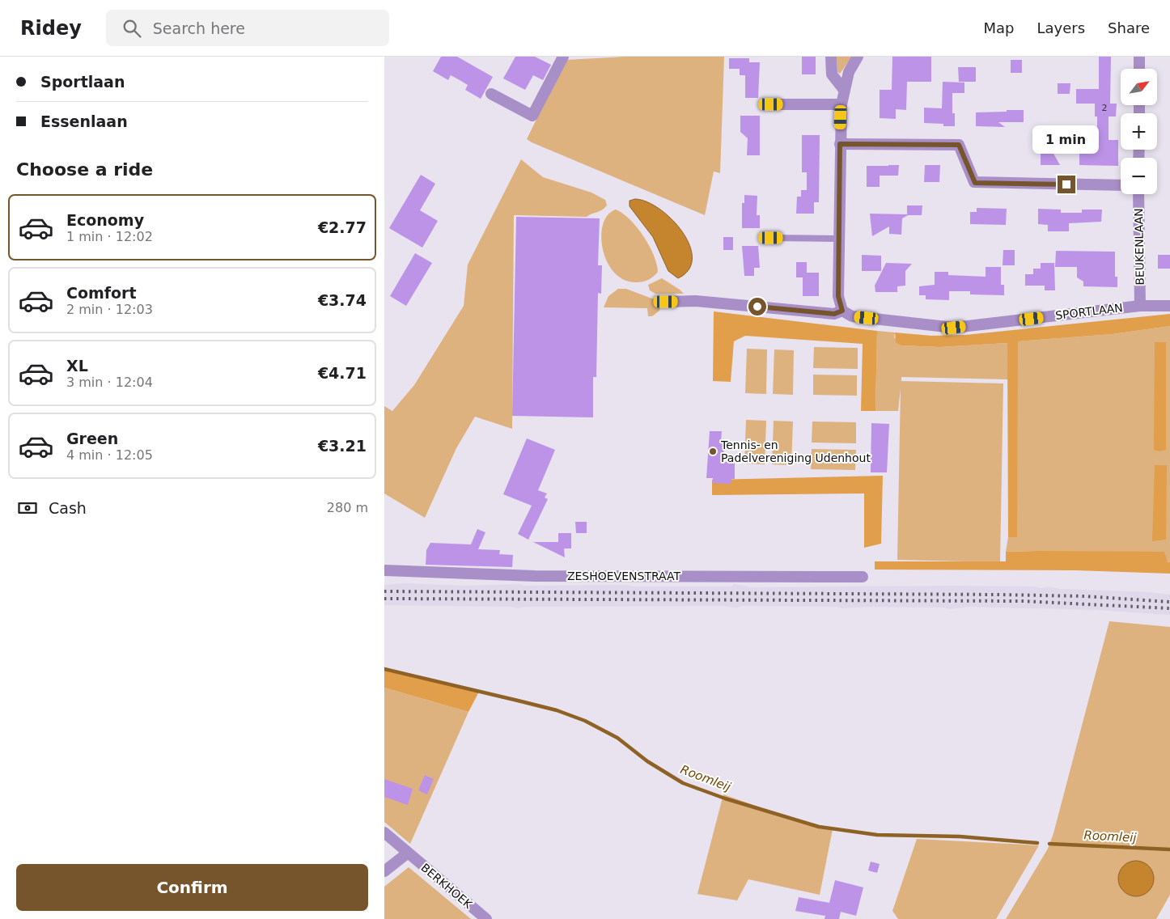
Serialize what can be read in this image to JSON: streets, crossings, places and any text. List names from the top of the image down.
{
  "streets": {
    "street": [
      "BEUKENLAAN",
      "SPORTLAAN",
      "ZESHOEVENSTRAAT",
      "BERKHOEK"
    ]
  },
  "crossings": [
    ["BEUKENLAAN", "SPORTLAAN"]
  ],
  "water": ["Roomleij"],
  "places": ["Tennis- en Padelvereniging Udenhout"],
  "house_numbers": ["2"],
  "north": "top right",
  "page": {
    "header": "Ridey",
    "search": "Search here",
    "nav": ["Map", "Layers", "Share"],
    "banner": ["Sportlaan", "Essenlaan"],
    "map_buttons": ["+", "−"],
    "bubble": "1 min",
    "heading": "Choose a ride",
    "list": [
      {
        "name": "Economy",
        "note": "1 min · 12:02",
        "value": "€2.77"
      },
      {
        "name": "Comfort",
        "note": "2 min · 12:03",
        "value": "€3.74"
      },
      {
        "name": "XL",
        "note": "3 min · 12:04",
        "value": "€4.71"
      },
      {
        "name": "Green",
        "note": "4 min · 12:05",
        "value": "€3.21"
      }
    ],
    "pay": ["Cash", "280 m"],
    "buttons": "Confirm"
  }
}
